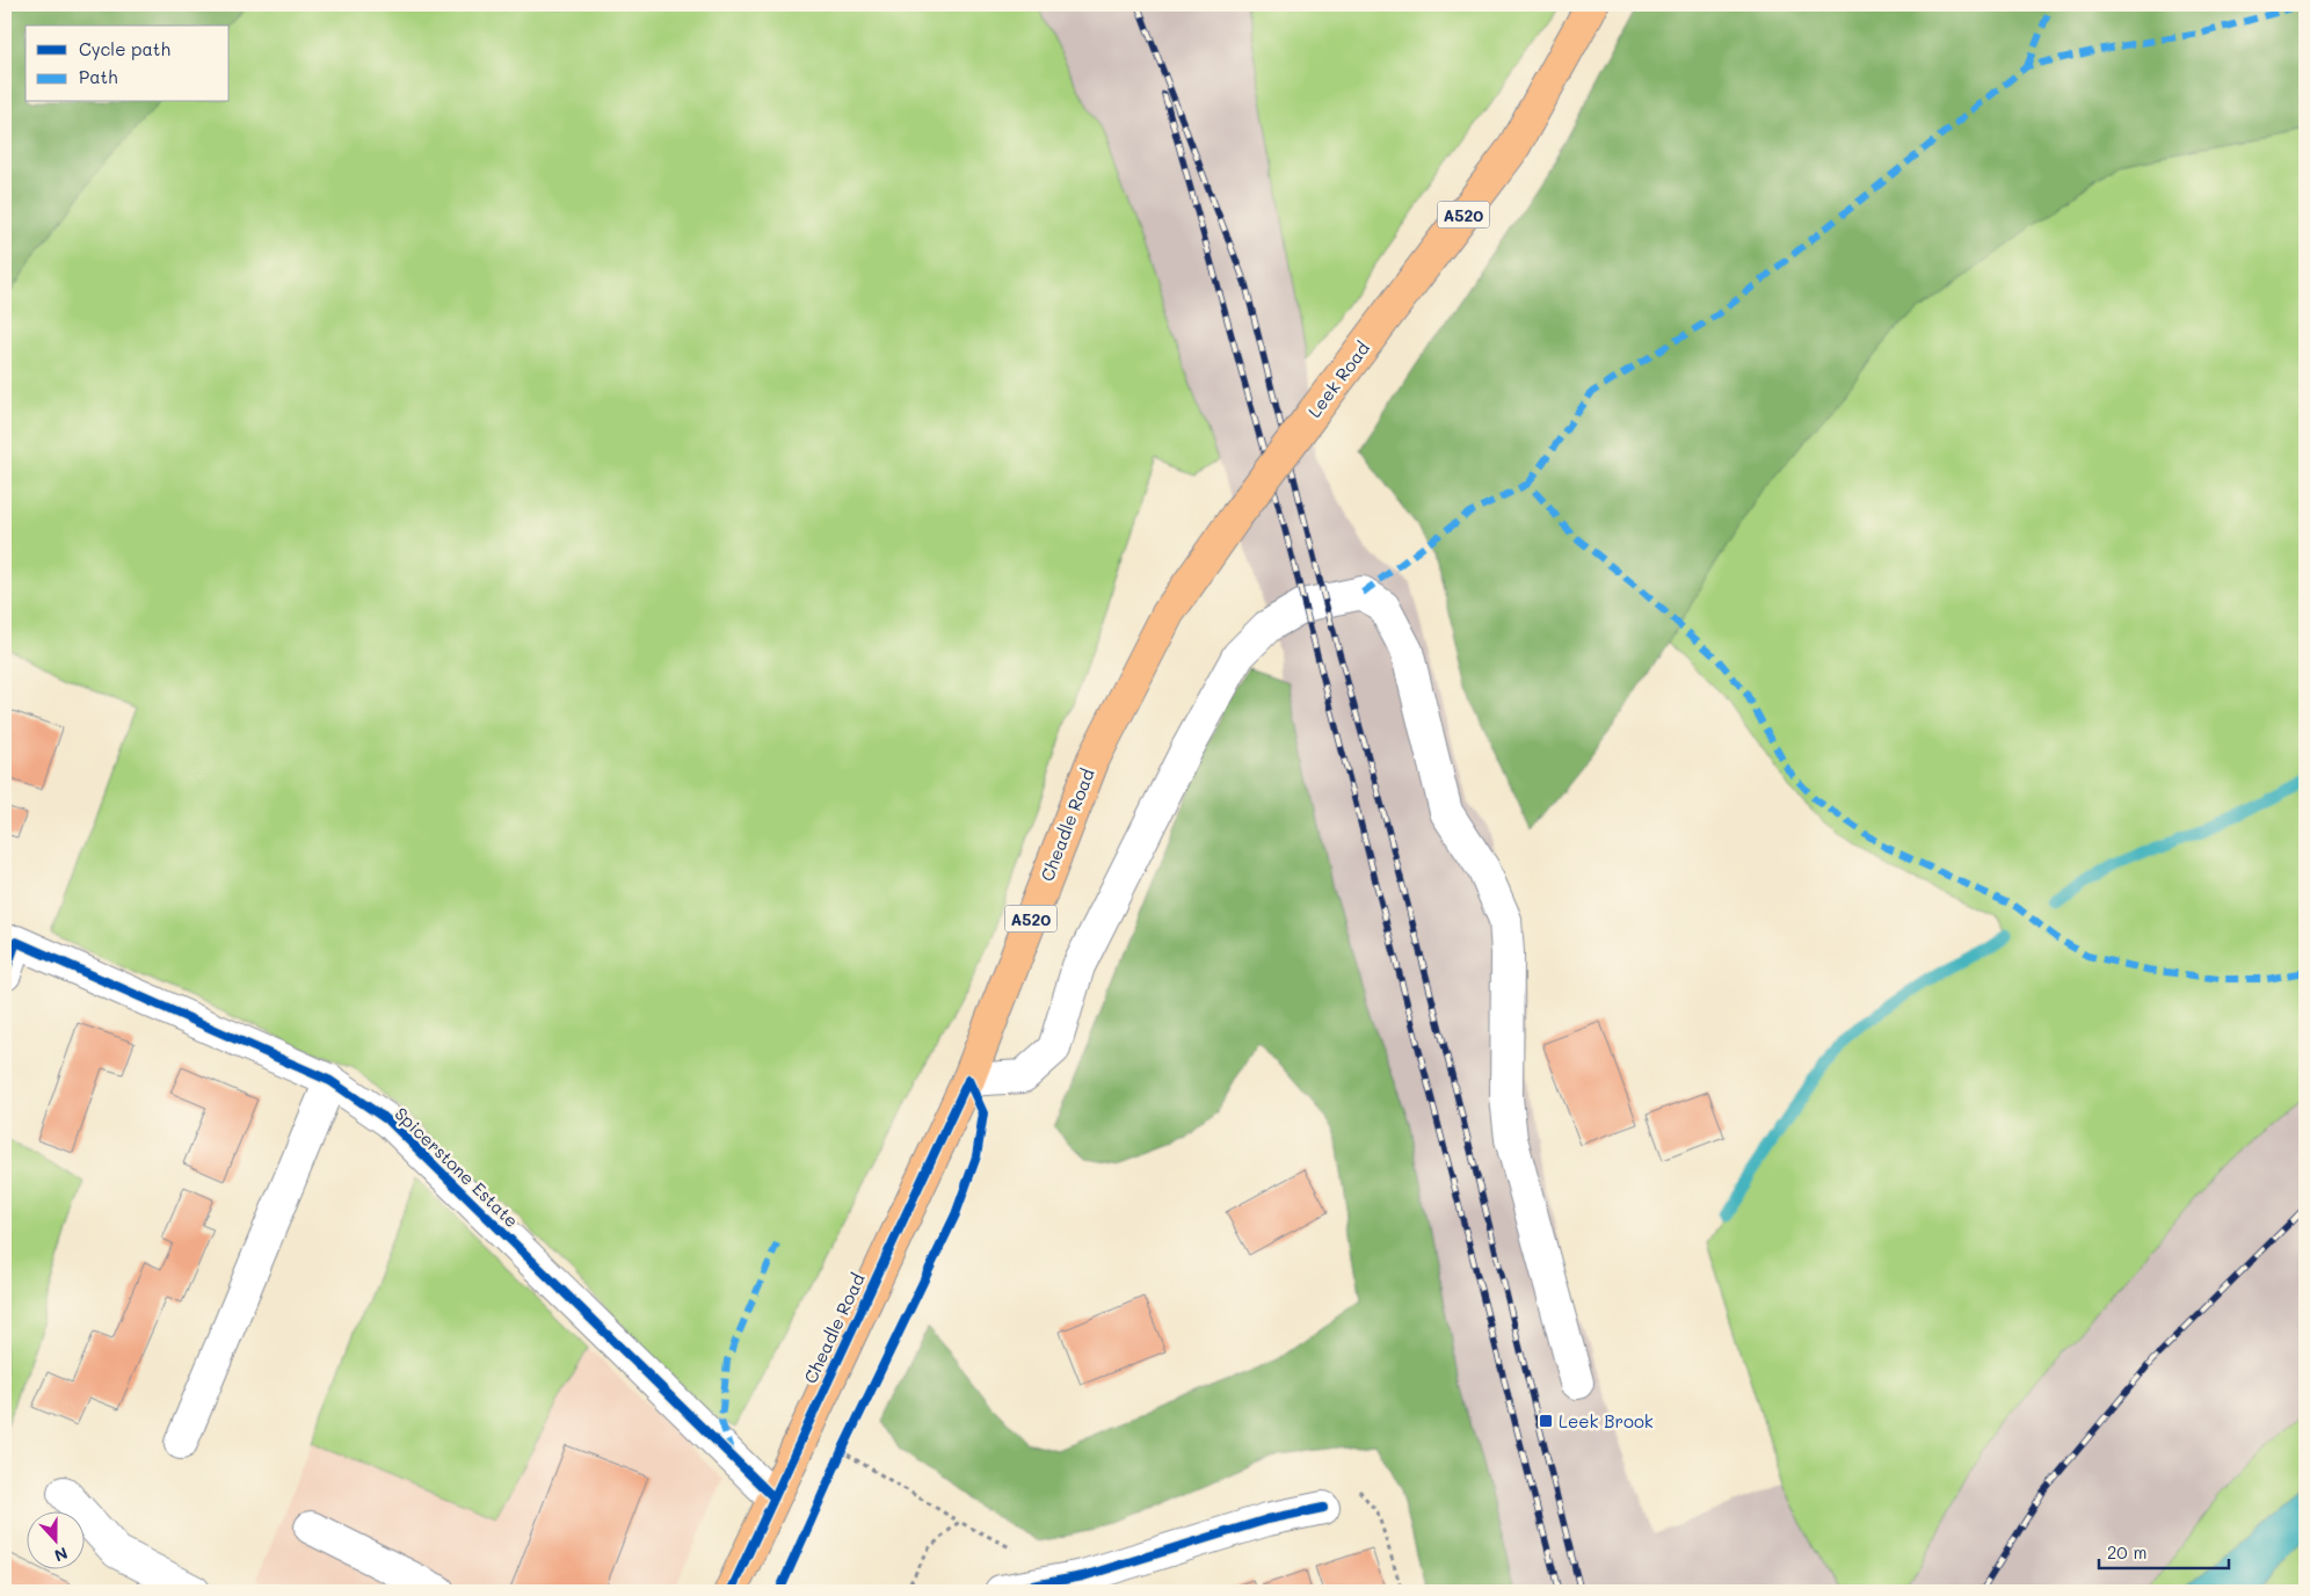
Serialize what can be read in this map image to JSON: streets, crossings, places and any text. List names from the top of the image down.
{
  "streets": {
    "highway": ["A520", "Leek Road", "Cheadle Road"],
    "street": ["Spicerstone Estate"]
  },
  "crossings": [
    ["Leek Road", "Cheadle Road"],
    ["Cheadle Road", "Spicerstone Estate"]
  ],
  "places": {
    "transit": ["Leek Brook"]
  },
  "legend": ["Cycle path", "Path"],
  "scale_bar": "20 m",
  "north": "bottom"
}
